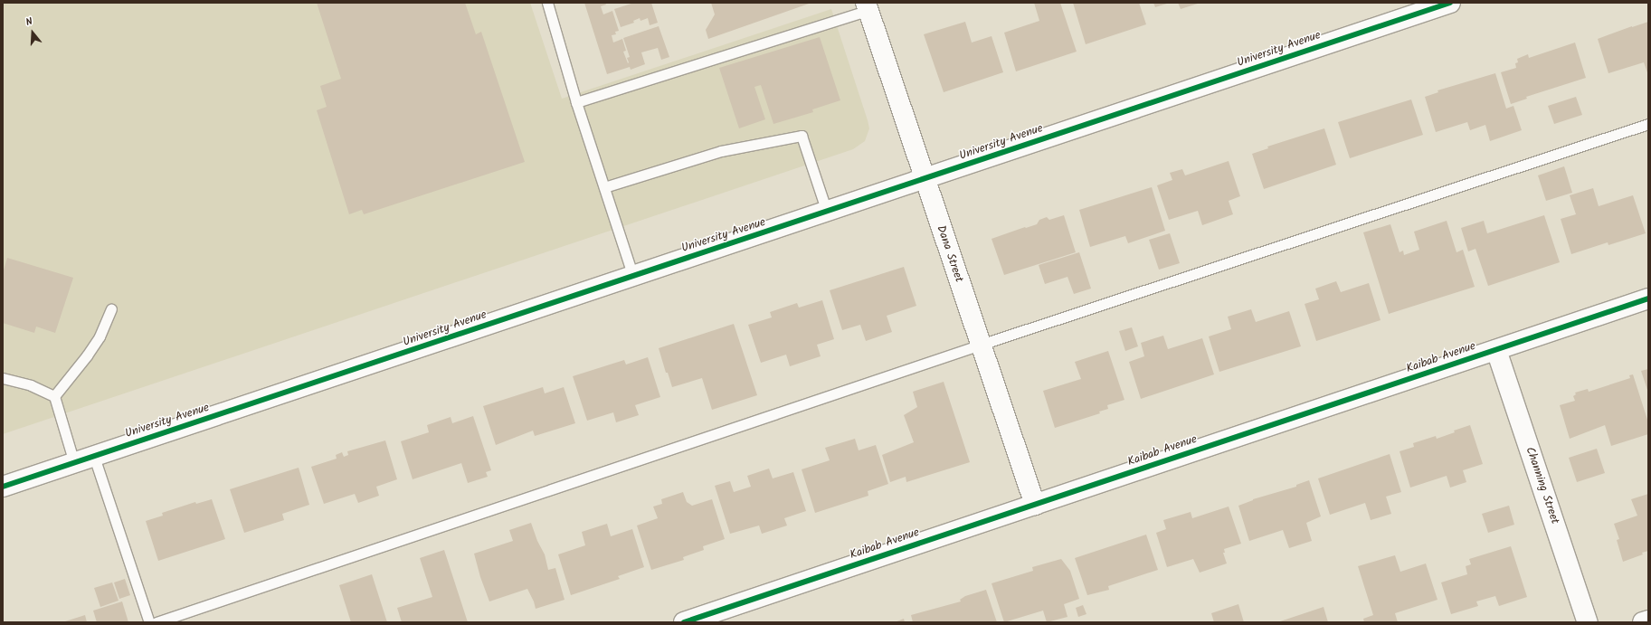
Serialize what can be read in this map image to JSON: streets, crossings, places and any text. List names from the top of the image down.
{
  "streets": {
    "street": [
      "University Avenue",
      "Dana Street",
      "Kaibab Avenue",
      "Channing Street"
    ]
  },
  "crossings": [
    ["University Avenue", "Dana Street"],
    ["Dana Street", "Kaibab Avenue"],
    ["Kaibab Avenue", "Channing Street"]
  ],
  "north": "top"
}
